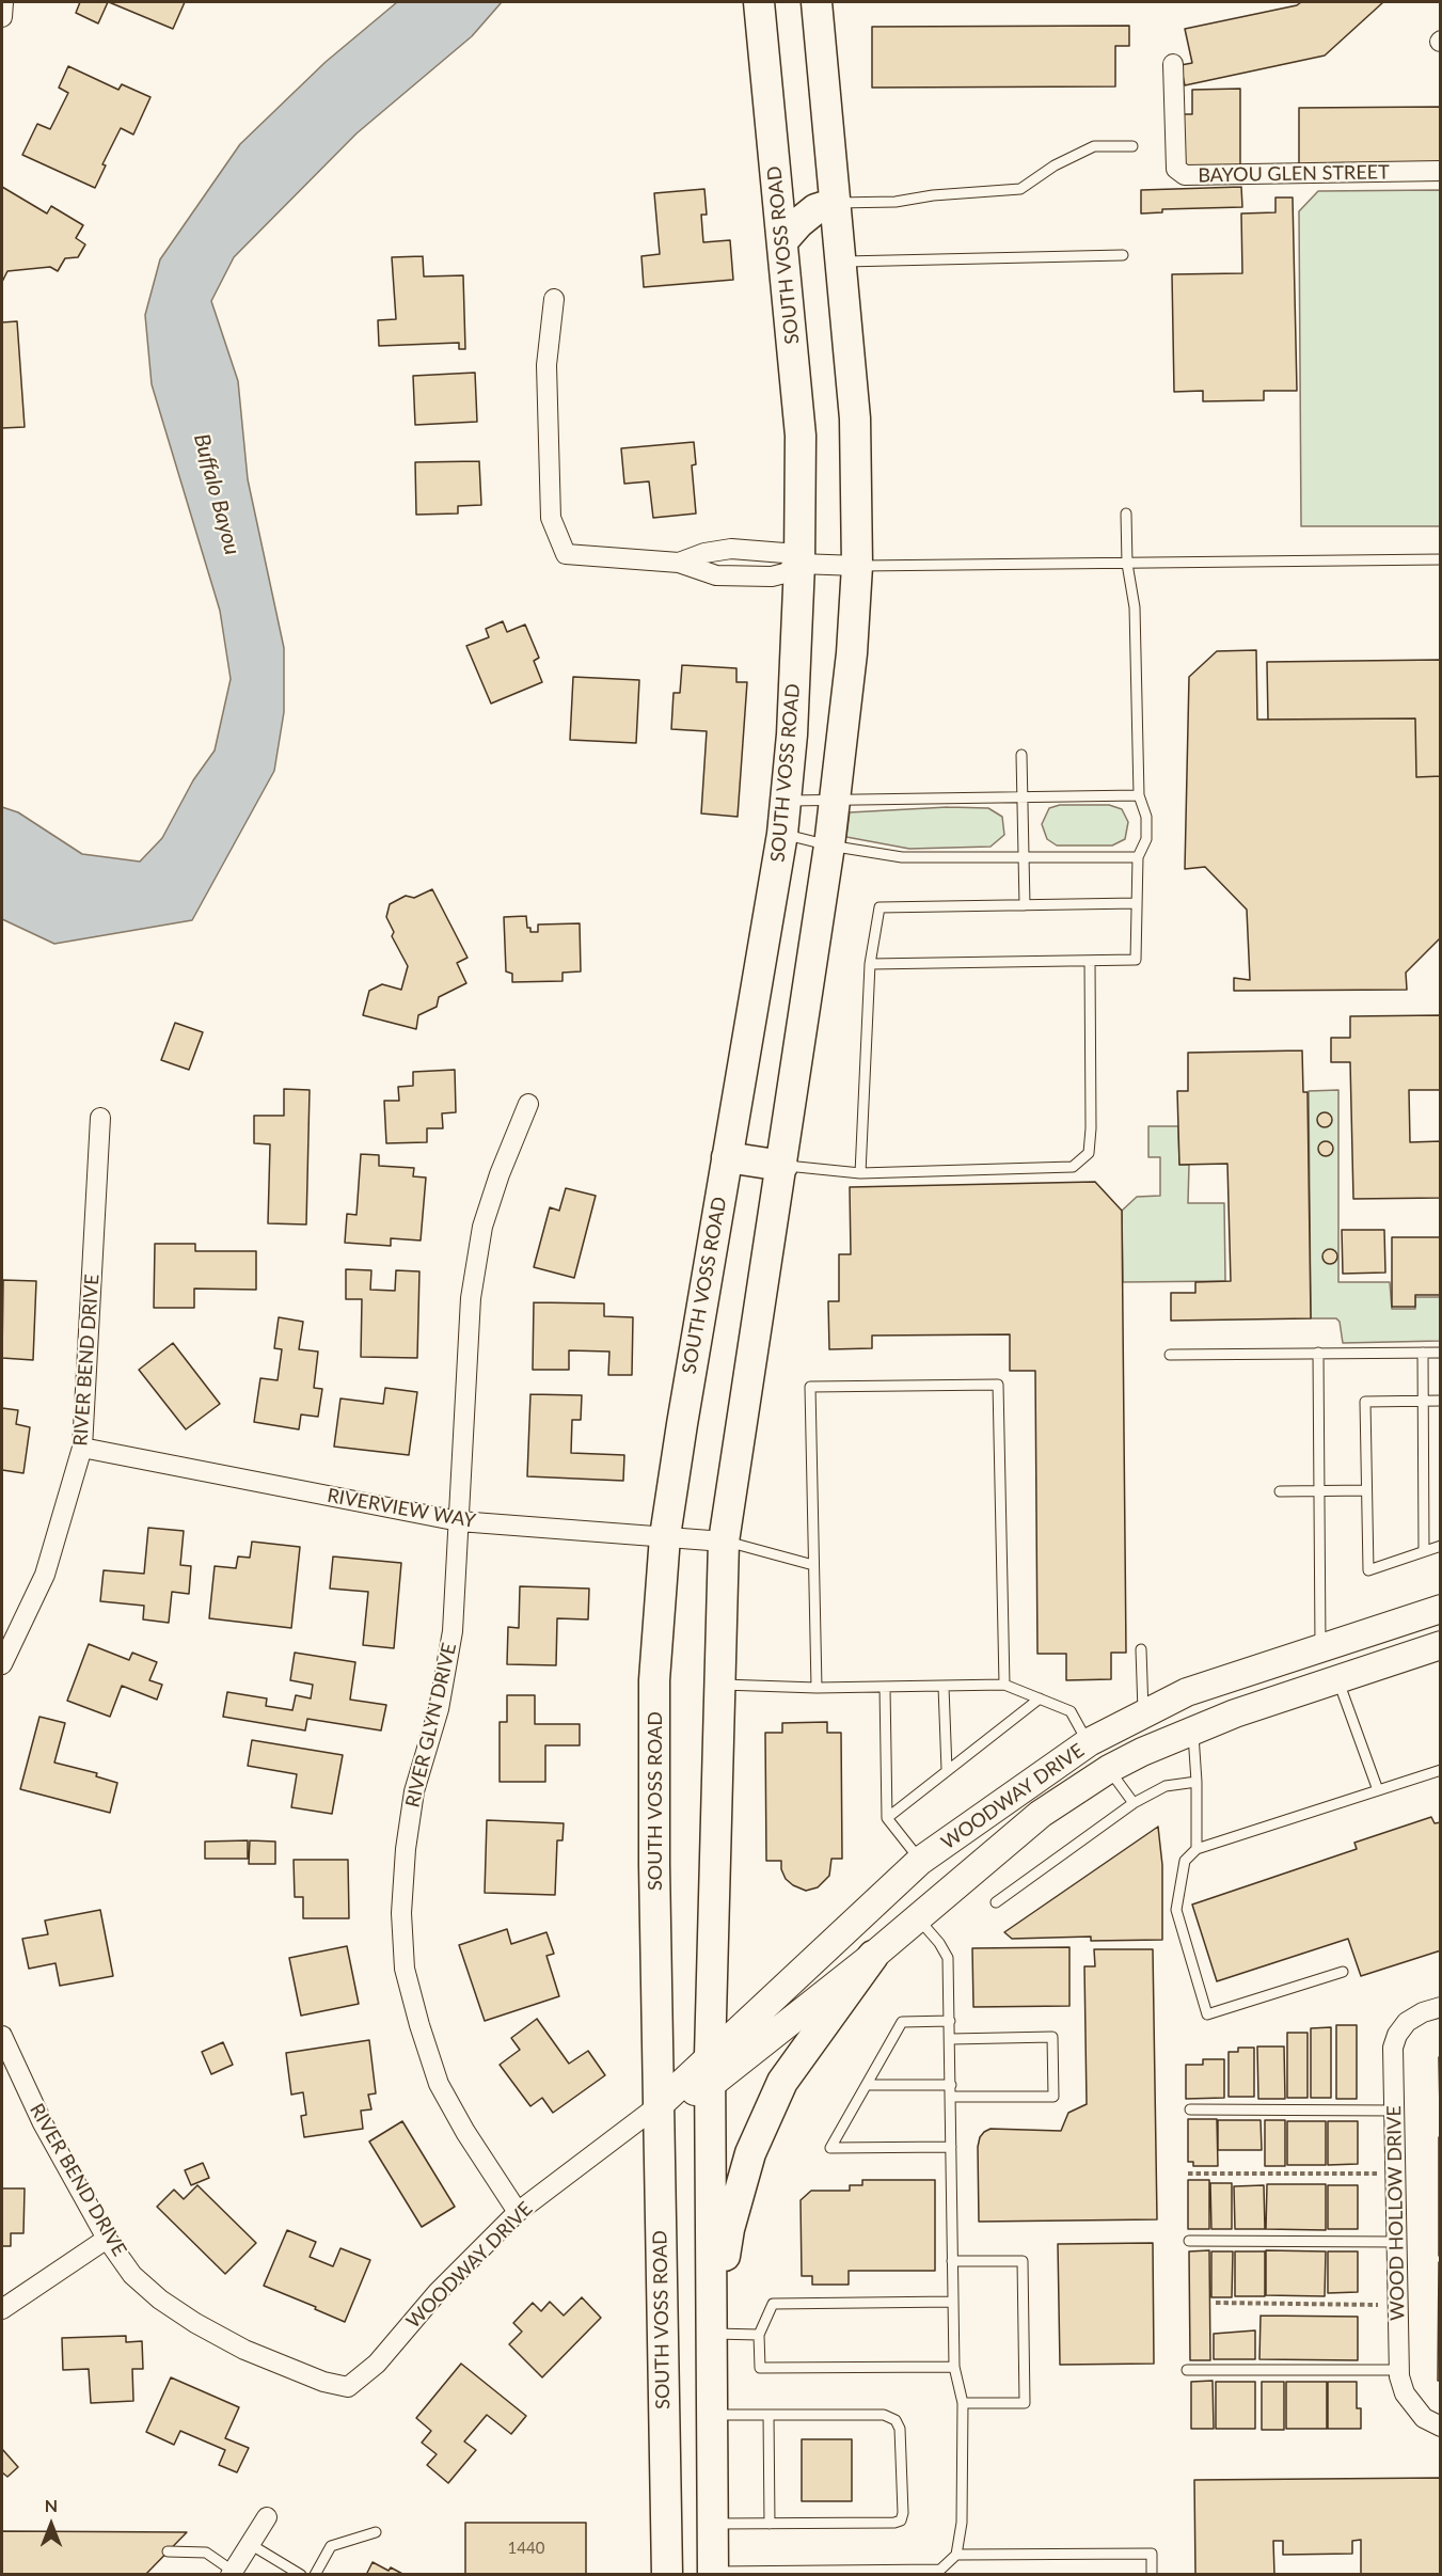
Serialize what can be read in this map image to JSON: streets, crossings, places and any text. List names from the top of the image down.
{
  "streets": {
    "main road": ["SOUTH VOSS ROAD", "WOODWAY DRIVE"],
    "street": [
      "BAYOU GLEN STREET",
      "RIVER BEND DRIVE",
      "RIVERVIEW WAY",
      "RIVER GLYN DRIVE",
      "WOOD HOLLOW DRIVE"
    ]
  },
  "crossings": [
    ["SOUTH VOSS ROAD", "RIVERVIEW WAY"],
    ["SOUTH VOSS ROAD", "WOODWAY DRIVE"],
    ["RIVER BEND DRIVE", "RIVERVIEW WAY"],
    ["RIVER BEND DRIVE", "WOODWAY DRIVE"],
    ["RIVERVIEW WAY", "RIVER GLYN DRIVE"],
    ["RIVER GLYN DRIVE", "WOODWAY DRIVE"]
  ],
  "water": ["Buffalo Bayou"],
  "house_numbers": ["1440"],
  "north": "top"
}
